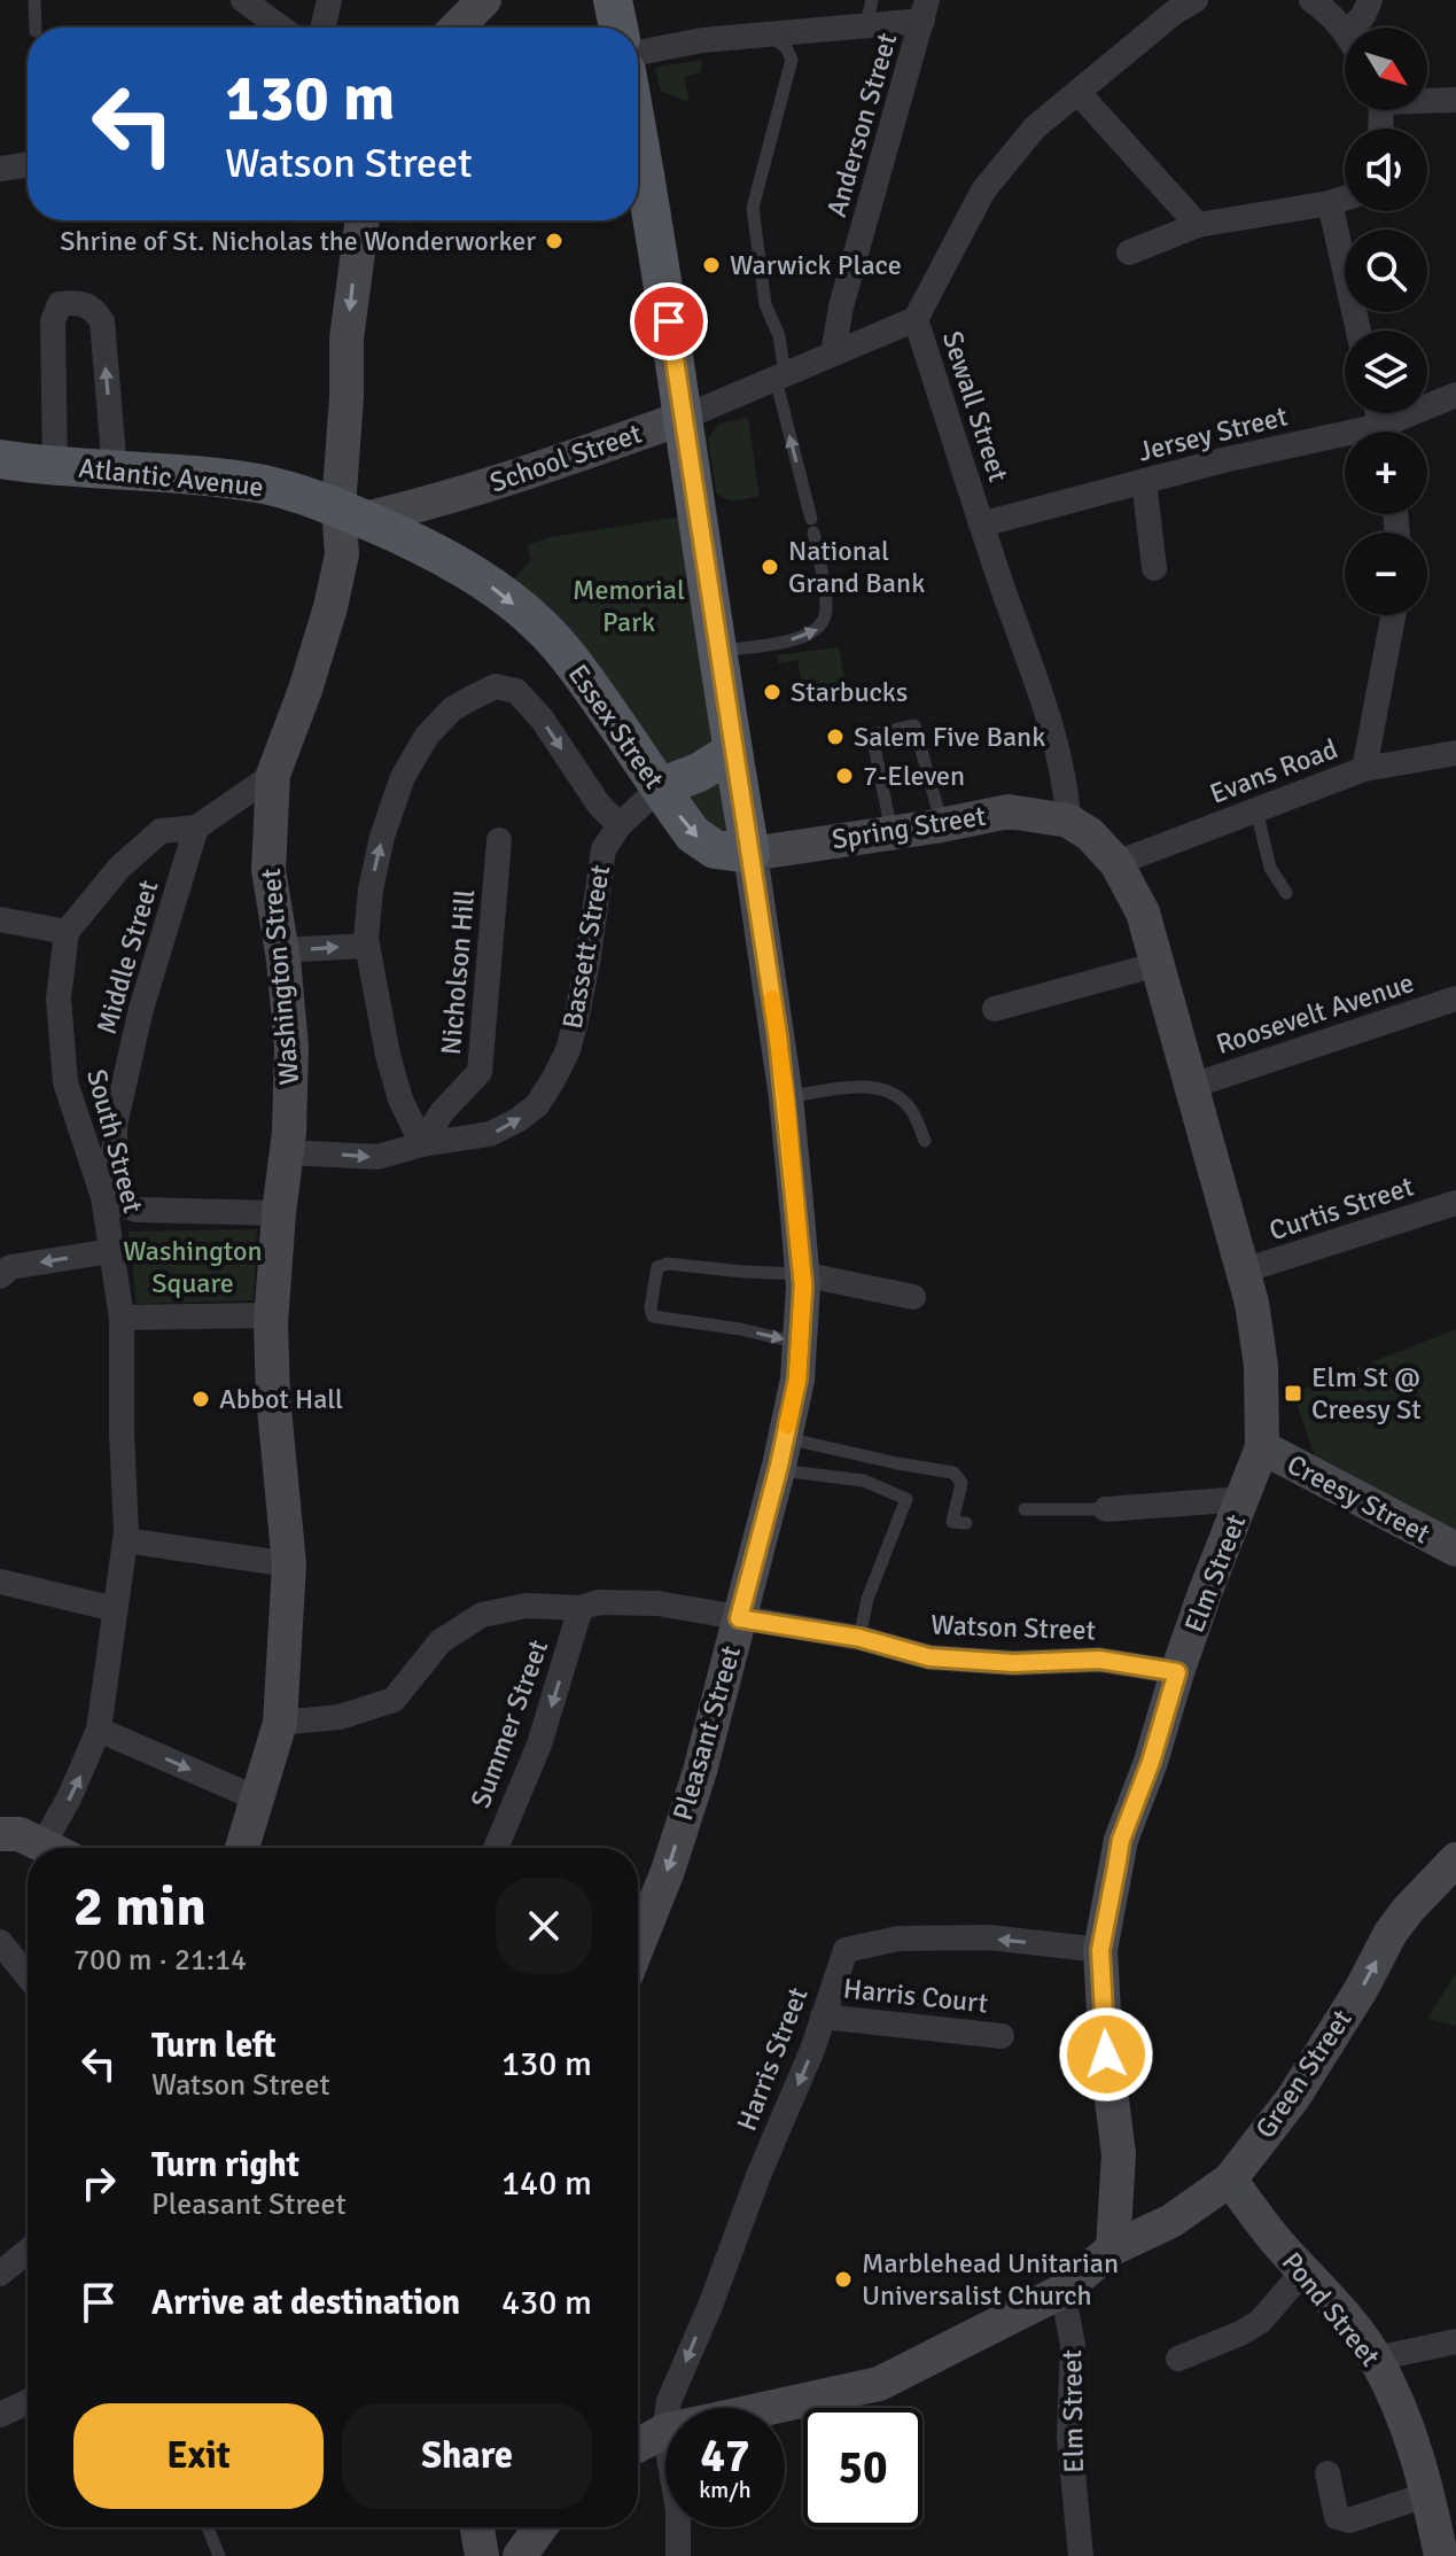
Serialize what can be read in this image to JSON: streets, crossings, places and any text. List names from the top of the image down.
{
  "streets": {
    "main road": [
      "School Street",
      "Atlantic Avenue",
      "Essex Street",
      "Spring Street",
      "Bassett Street",
      "Washington Street",
      "Creesy Street",
      "Elm Street",
      "Pleasant Street",
      "Green Street",
      "Pond Street"
    ],
    "street": [
      "Anderson Street",
      "Sewall Street",
      "Jersey Street",
      "Evans Road",
      "Middle Street",
      "Nicholson Hill",
      "Roosevelt Avenue",
      "South Street",
      "Curtis Street",
      "Watson Street",
      "Summer Street",
      "Harris Court",
      "Harris Street"
    ]
  },
  "crossings": [
    ["Anderson Street", "School Street"],
    ["Sewall Street", "Jersey Street"],
    ["Sewall Street", "School Street"],
    ["Sewall Street", "Spring Street"],
    ["Sewall Street", "Elm Street"],
    ["School Street", "Atlantic Avenue"],
    ["School Street", "Essex Street"],
    ["School Street", "Washington Street"],
    ["School Street", "Pleasant Street"],
    ["Atlantic Avenue", "Essex Street"],
    ["Atlantic Avenue", "Washington Street"],
    ["Essex Street", "Spring Street"],
    ["Essex Street", "Bassett Street"],
    ["Essex Street", "Washington Street"],
    ["Essex Street", "Pleasant Street"],
    ["Evans Road", "Elm Street"],
    ["Spring Street", "Elm Street"],
    ["Spring Street", "Pleasant Street"],
    ["Bassett Street", "Nicholson Hill"],
    ["Bassett Street", "Washington Street"],
    ["Bassett Street", "Pleasant Street"],
    ["Middle Street", "South Street"],
    ["Washington Street", "Watson Street"],
    ["Roosevelt Avenue", "Elm Street"],
    ["Curtis Street", "Elm Street"],
    ["Creesy Street", "Elm Street"],
    ["Elm Street", "Watson Street"],
    ["Elm Street", "Harris Street"],
    ["Elm Street", "Green Street"],
    ["Watson Street", "Summer Street"],
    ["Watson Street", "Pleasant Street"],
    ["Harris Court", "Harris Street"],
    ["Green Street", "Pond Street"]
  ],
  "one_way": [
    "Essex Street",
    "Bassett Street",
    "Summer Street",
    "Harris Street",
    "Green Street"
  ],
  "parks": ["Memorial Park", "Washington Square"],
  "places": {
    "other": [
      "Shrine of St. Nicholas the Wonderworker",
      "Warwick Place",
      "National Grand Bank",
      "Starbucks",
      "Salem Five Bank",
      "7-Eleven",
      "Abbot Hall",
      "Marblehead Unitarian Universalist Church"
    ],
    "transit": ["Elm St @ Creesy St"]
  },
  "north": "bottom right",
  "page": {
    "map_buttons": ["+", "−"],
    "turn": ["130 m", "Watson Street"],
    "heading": ["2 min", "700 m · 21:14"],
    "list": [
      {
        "name": "Turn left",
        "note": "Watson Street",
        "value": "130 m"
      },
      {
        "name": "Turn right",
        "note": "Pleasant Street",
        "value": "140 m"
      },
      {
        "name": "Arrive at destination",
        "value": "430 m"
      }
    ],
    "buttons": ["Exit", "Share"],
    "speed": "47 km/h",
    "limit": "50"
  }
}
